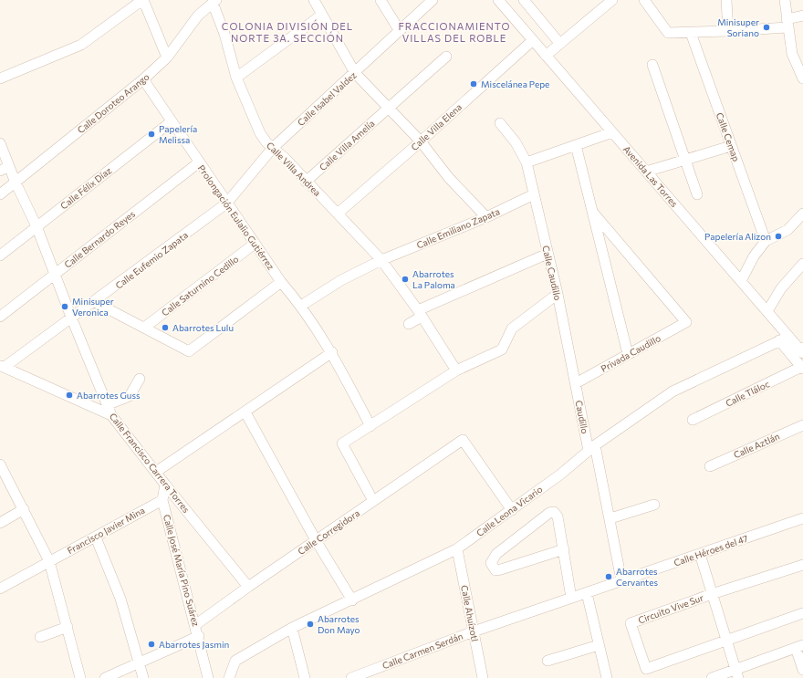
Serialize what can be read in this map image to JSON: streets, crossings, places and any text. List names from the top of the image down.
{
  "streets": {
    "street": [
      "Calle Isabel Valdez",
      "Calle Doroteo Arango",
      "Calle Villa Elena",
      "Calle Cemap",
      "Calle Villa Amelía",
      "Calle Villa Andrea",
      "Avenida Las Torres",
      "Calle Félix Díaz",
      "Prolongación Eulalio Gutiérrez",
      "Calle Emiliano Zapata",
      "Calle Bernardo Reyes",
      "Calle Eufemio Zapata",
      "Calle Caudillo",
      "Calle Saturnino Cedillo",
      "Privada Caudillo",
      "Calle Tláloc",
      "Caudillo",
      "Calle Aztlán",
      "Calle Francisco Carrera Torres",
      "Calle Leona Vicario",
      "Francisco Javier Mina",
      "Calle Corregidora",
      "Calle Héroes del 47",
      "Calle José María Pino Suárez",
      "Circuito Vive Sur",
      "Calle Ahuízotl",
      "Calle Carmen Serdán"
    ]
  },
  "crossings": [
    ["Calle Isabel Valdez", "Calle Villa Andrea"],
    ["Calle Isabel Valdez", "Prolongación Eulalio Gutiérrez"],
    ["Calle Isabel Valdez", "Calle Eufemio Zapata"],
    ["Calle Doroteo Arango", "Calle Villa Andrea"],
    ["Calle Doroteo Arango", "Prolongación Eulalio Gutiérrez"],
    ["Calle Doroteo Arango", "Calle Francisco Carrera Torres"],
    ["Calle Villa Elena", "Calle Villa Andrea"],
    ["Calle Villa Elena", "Avenida Las Torres"],
    ["Calle Villa Amelía", "Calle Villa Andrea"],
    ["Calle Villa Andrea", "Calle Emiliano Zapata"],
    ["Avenida Las Torres", "Calle Tláloc"],
    ["Avenida Las Torres", "Calle Leona Vicario"],
    ["Calle Félix Díaz", "Prolongación Eulalio Gutiérrez"],
    ["Calle Félix Díaz", "Calle Francisco Carrera Torres"],
    ["Prolongación Eulalio Gutiérrez", "Calle Emiliano Zapata"],
    ["Prolongación Eulalio Gutiérrez", "Calle Bernardo Reyes"],
    ["Prolongación Eulalio Gutiérrez", "Calle Eufemio Zapata"],
    ["Prolongación Eulalio Gutiérrez", "Calle Saturnino Cedillo"],
    ["Calle Emiliano Zapata", "Calle Caudillo"],
    ["Calle Bernardo Reyes", "Calle Francisco Carrera Torres"],
    ["Calle Eufemio Zapata", "Calle Francisco Carrera Torres"],
    ["Calle Caudillo", "Privada Caudillo"],
    ["Calle Caudillo", "Caudillo"],
    ["Privada Caudillo", "Caudillo"],
    ["Caudillo", "Calle Leona Vicario"],
    ["Caudillo", "Calle Héroes del 47"],
    ["Calle Francisco Carrera Torres", "Calle Corregidora"],
    ["Calle Francisco Carrera Torres", "Calle José María Pino Suárez"],
    ["Calle Leona Vicario", "Calle Corregidora"],
    ["Calle Leona Vicario", "Calle Ahuízotl"],
    ["Francisco Javier Mina", "Calle José María Pino Suárez"],
    ["Calle Corregidora", "Calle José María Pino Suárez"],
    ["Calle Héroes del 47", "Calle Ahuízotl"],
    ["Calle Héroes del 47", "Calle Carmen Serdán"],
    ["Calle Ahuízotl", "Calle Carmen Serdán"]
  ],
  "districts": ["COLONIA DIVISIÓN DEL NORTE 3A. SECCIÓN", "FRACCIONAMIENTO VILLAS DEL ROBLE"],
  "places": [
    "Minisuper Soriano",
    "Miscelánea Pepe",
    "Papelería Melissa",
    "Papelería Alizon",
    "Abarrotes La Paloma",
    "Minisuper Veronica",
    "Abarrotes Lulu",
    "Abarrotes Guss",
    "Abarrotes Cervantes",
    "Abarrotes Don Mayo",
    "Abarrotes Jasmin"
  ]
}
